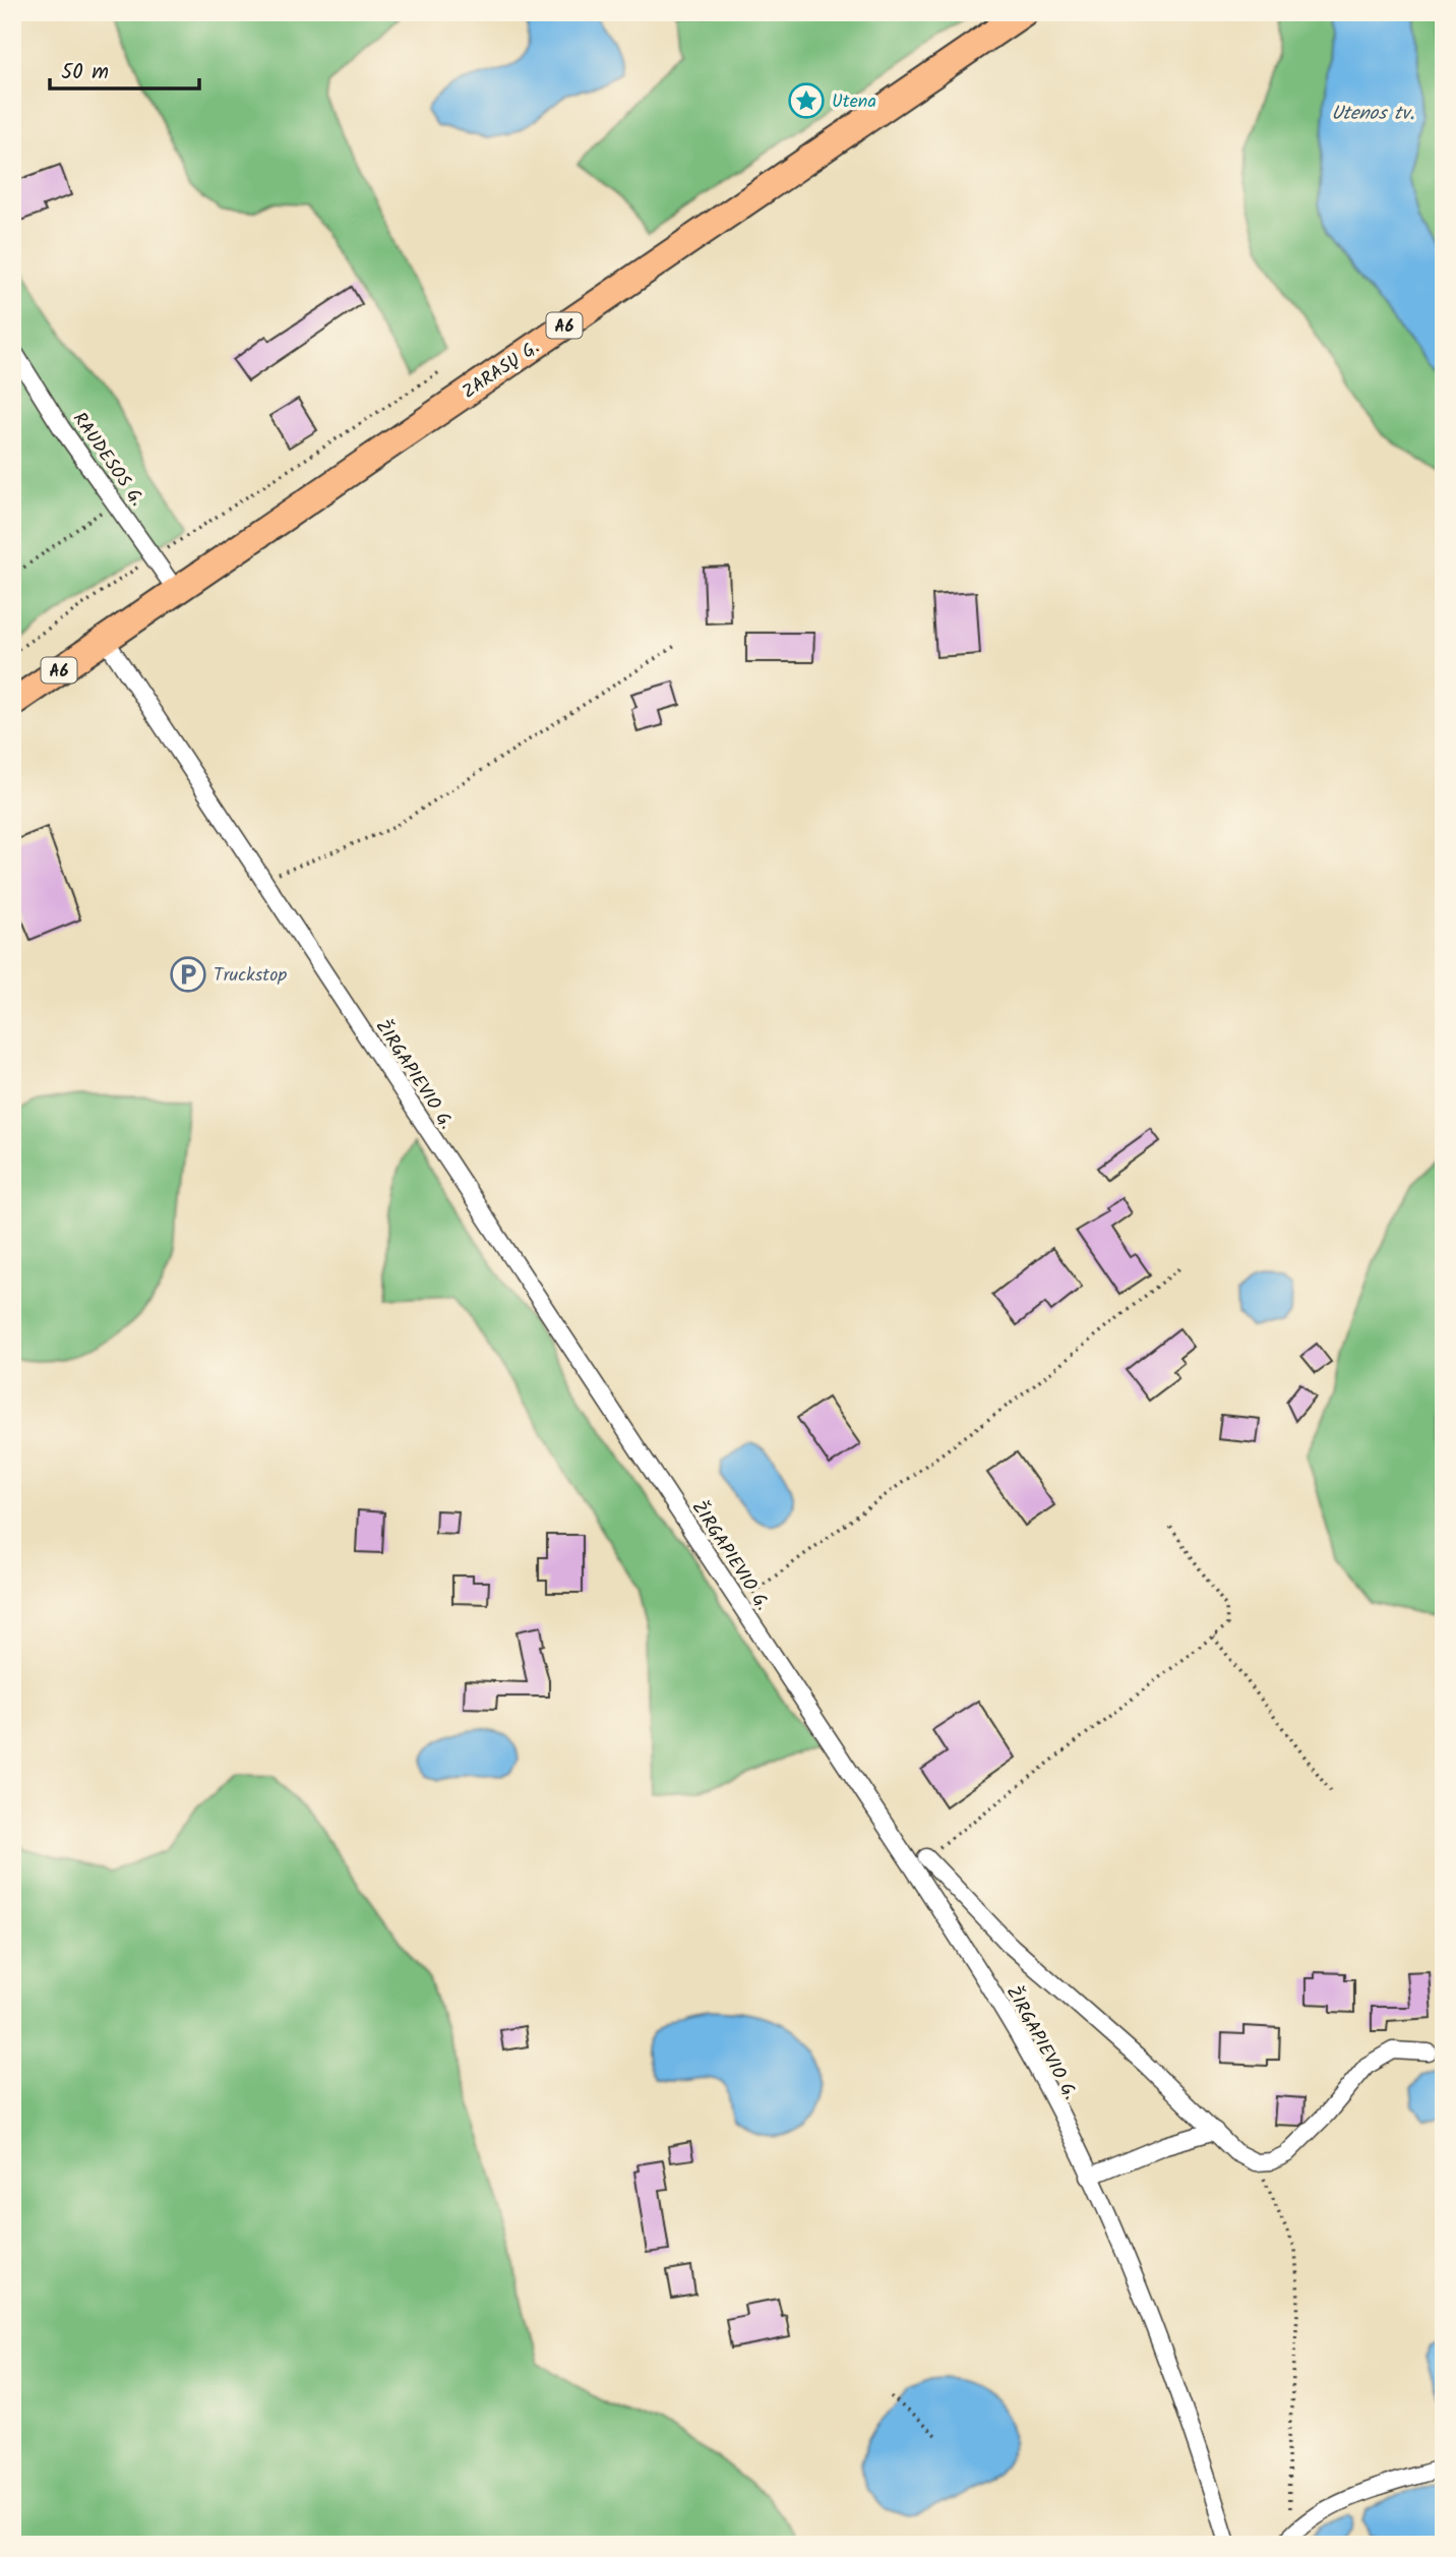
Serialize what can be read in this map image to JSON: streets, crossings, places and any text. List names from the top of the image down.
{
  "streets": {
    "highway": ["A6", "ZARASŲ G."],
    "street": ["RAUDESOS G.", "ŽIRGAPIEVIO G."]
  },
  "crossings": [
    ["ZARASŲ G.", "RAUDESOS G."],
    ["ZARASŲ G.", "ŽIRGAPIEVIO G."]
  ],
  "water": ["Utenos tv."],
  "places": {
    "place": ["Utena"],
    "parking": ["Truckstop"]
  },
  "scale_bar": "50 m"
}
